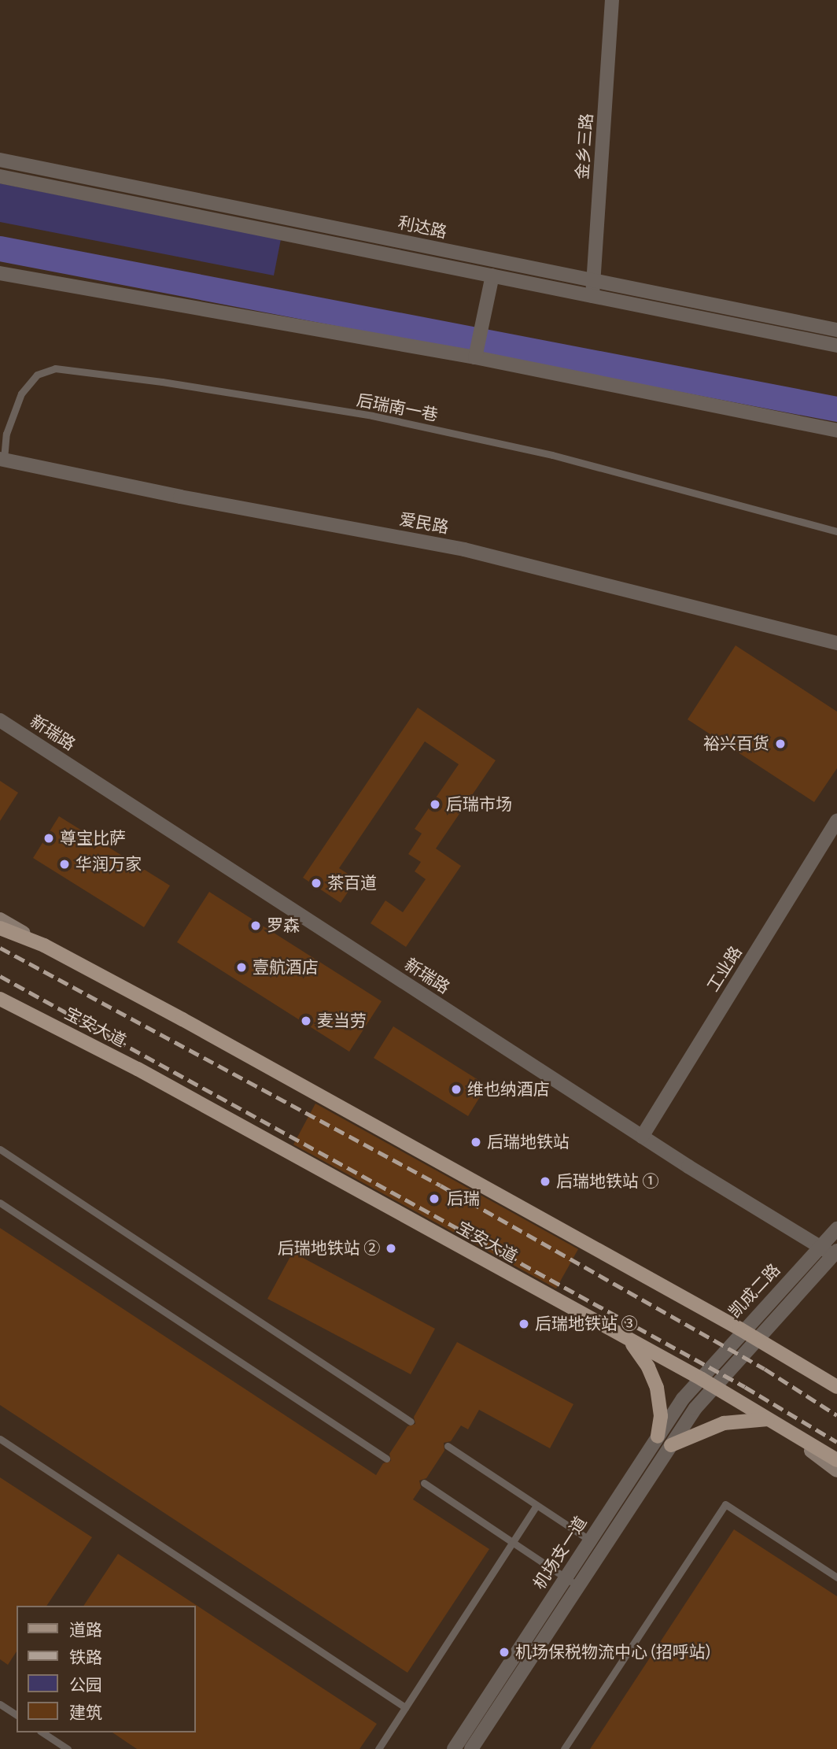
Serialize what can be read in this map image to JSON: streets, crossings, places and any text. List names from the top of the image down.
{
  "streets": {
    "main road": ["宝安大道"],
    "street": [
      "金乡三路",
      "利达路",
      "爱民路",
      "新瑞路",
      "工业路",
      "凯成二路",
      "机场支一道"
    ],
    "lane": ["后瑞南一巷"]
  },
  "crossings": [
    ["金乡三路", "利达路"],
    ["后瑞南一巷", "爱民路"],
    ["新瑞路", "工业路"],
    ["新瑞路", "凯成二路"],
    ["宝安大道", "凯成二路"],
    ["宝安大道", "机场支一道"],
    ["凯成二路", "机场支一道"]
  ],
  "places": [
    "裕兴百货",
    "后瑞市场",
    "尊宝比萨",
    "华润万家",
    "茶百道",
    "罗森",
    "壹航酒店",
    "麦当劳",
    "维也纳酒店",
    "后瑞地铁站",
    "后瑞地铁站 ①",
    "后瑞",
    "后瑞地铁站 ②",
    "后瑞地铁站 ③",
    "机场保税物流中心 (招呼站)"
  ],
  "legend": [
    "道路",
    "铁路",
    "公园",
    "建筑"
  ]
}
